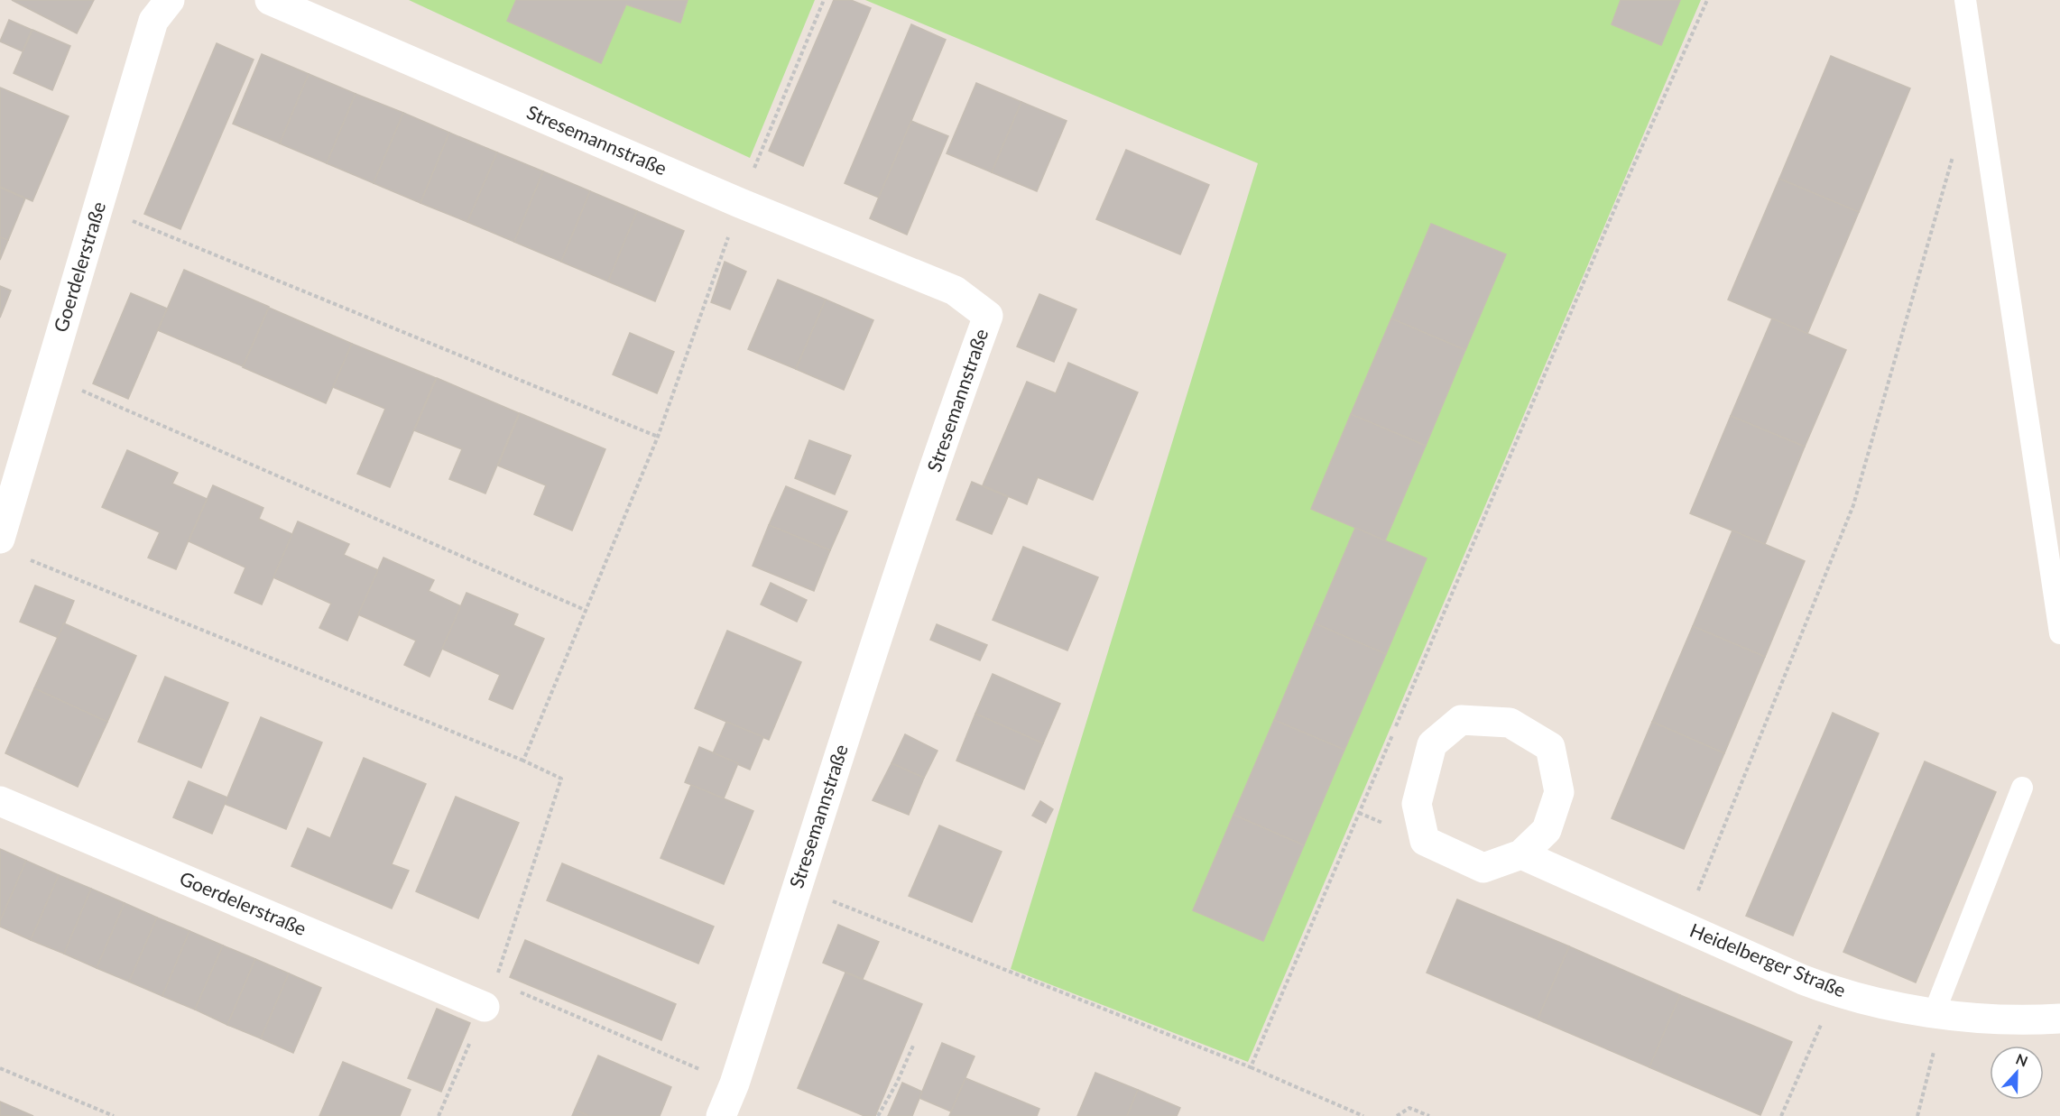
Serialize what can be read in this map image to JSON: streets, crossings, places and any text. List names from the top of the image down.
{
  "streets": {
    "street": ["Stresemannstraße", "Goerdelerstraße", "Heidelberger Straße"]
  },
  "north": "top"
}
